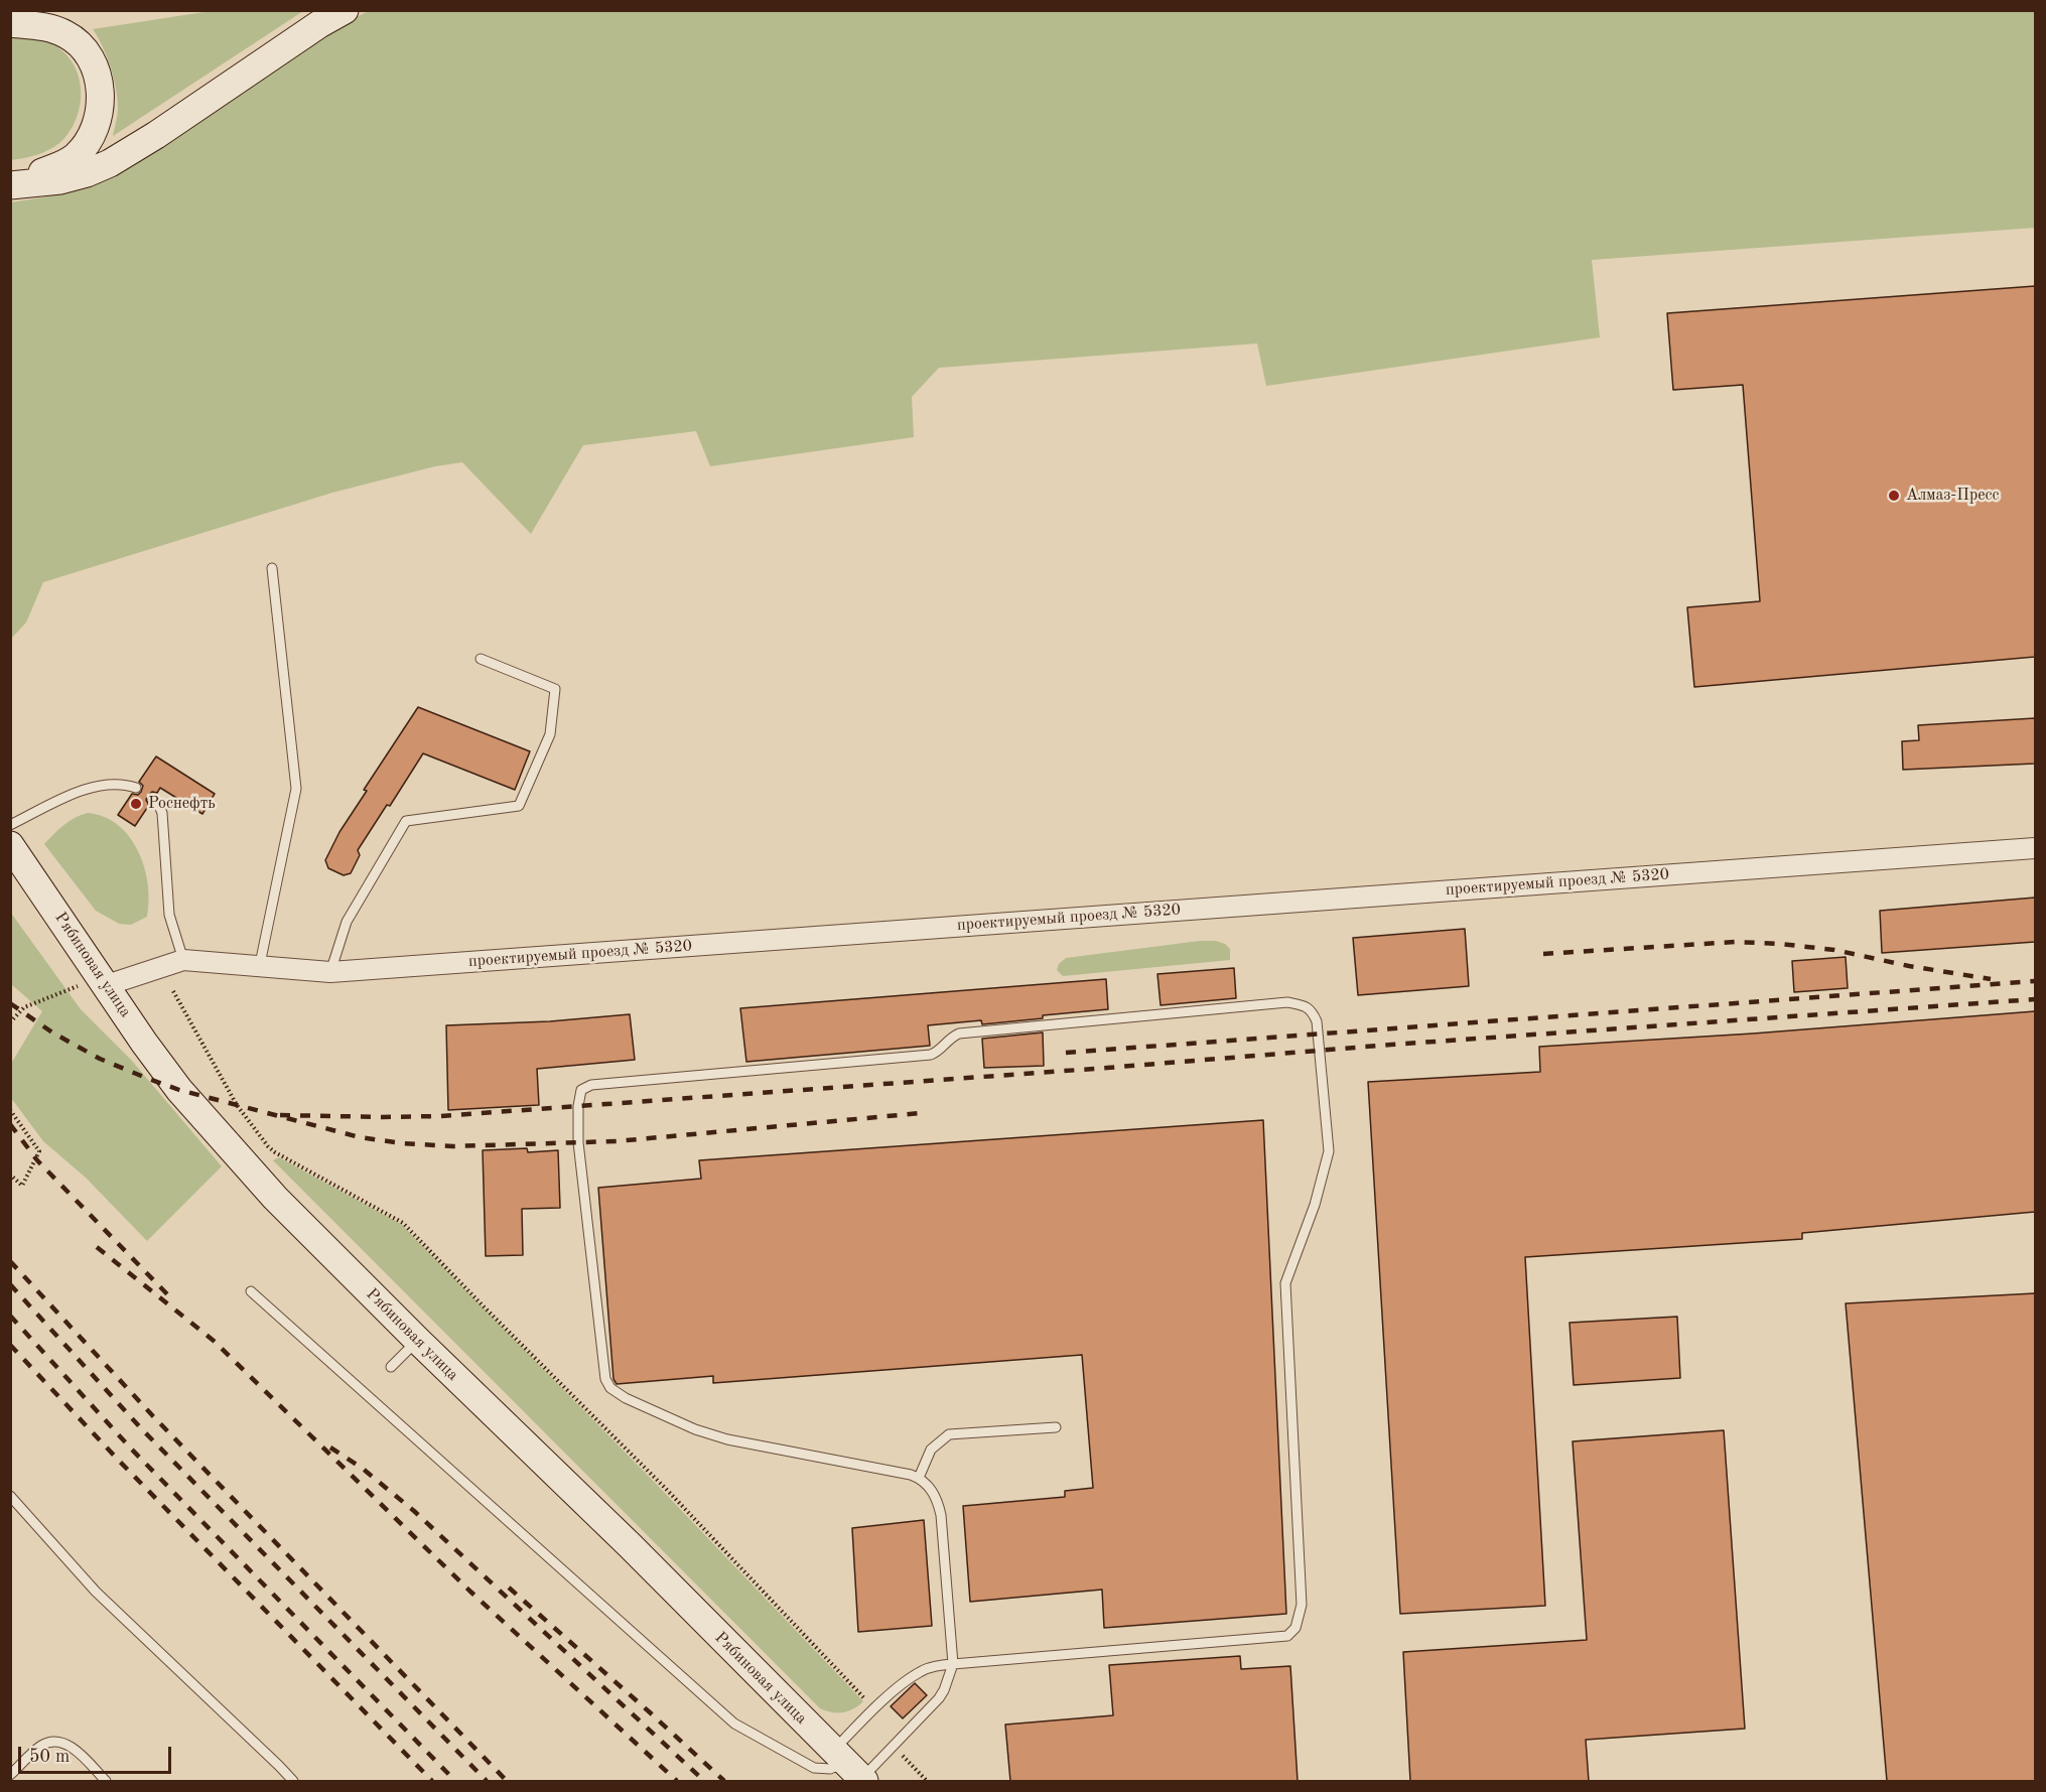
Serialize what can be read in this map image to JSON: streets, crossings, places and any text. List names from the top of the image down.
{
  "streets": {
    "street": ["проектируемый проезд № 5320", "Рябиновая улица"]
  },
  "crossings": [
    ["проектируемый проезд № 5320", "Рябиновая улица"]
  ],
  "places": ["Алмаз-Пресс", "Роснефть"],
  "scale_bar": "50 m"
}
